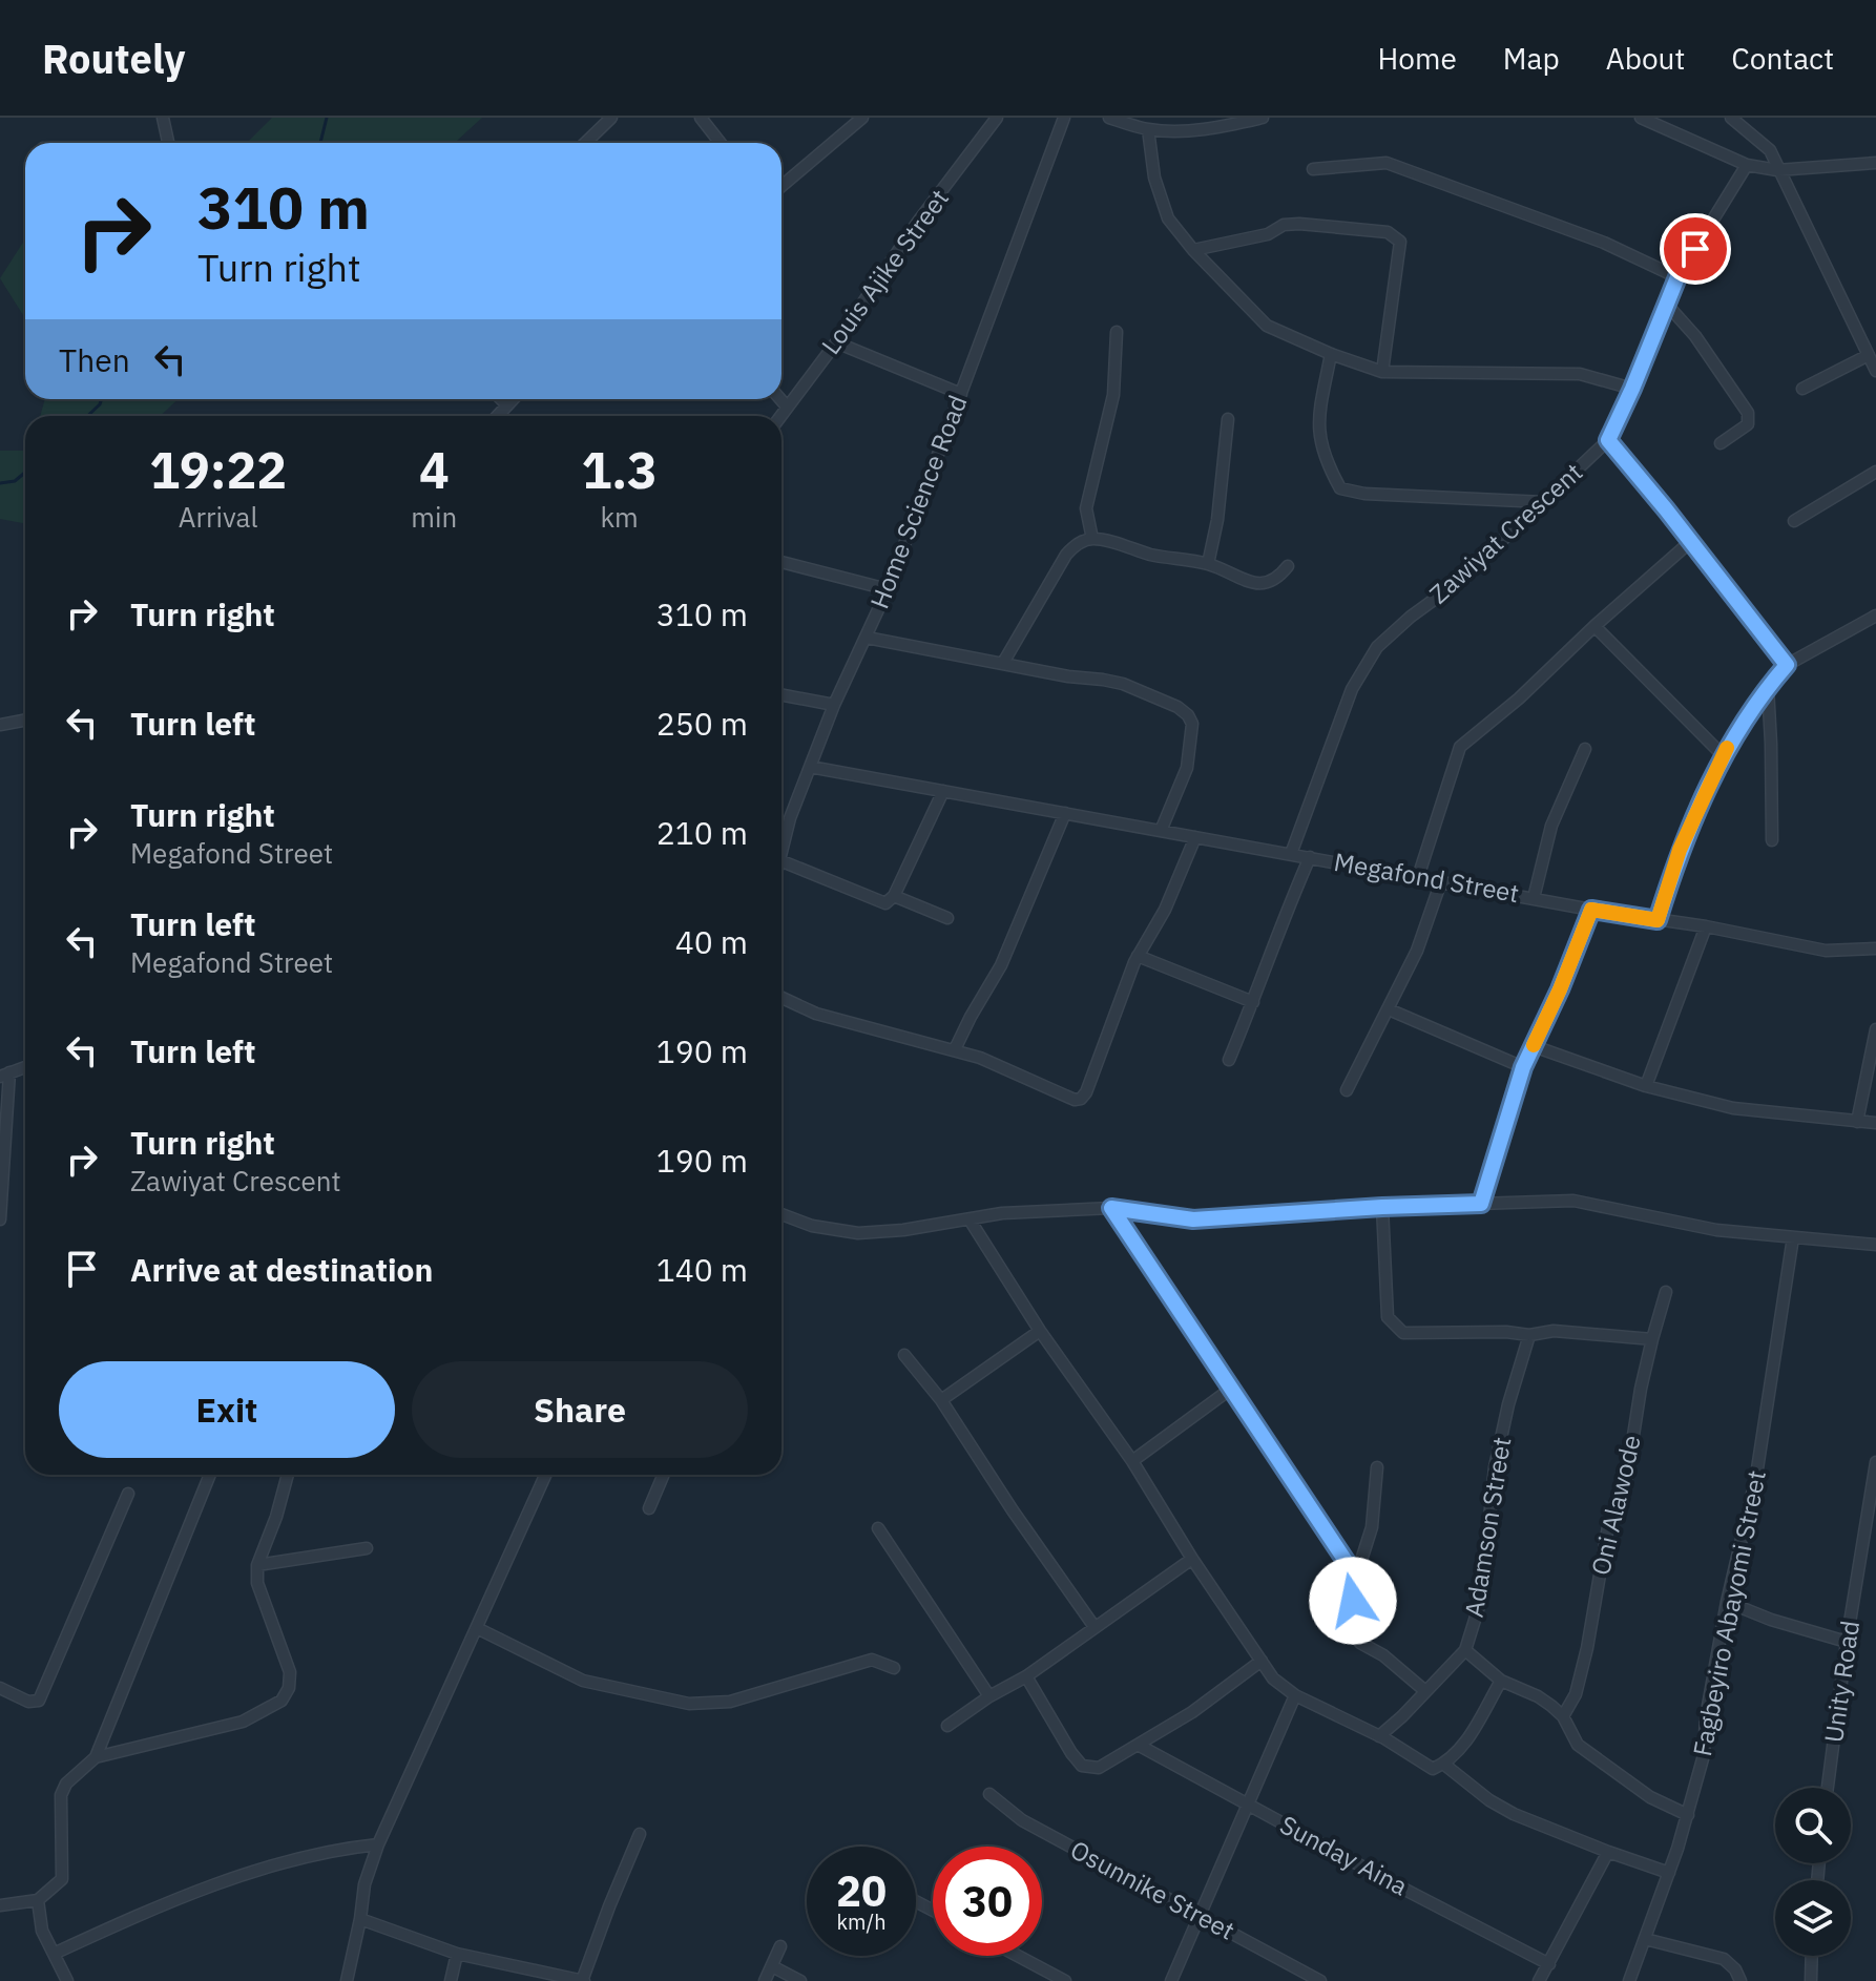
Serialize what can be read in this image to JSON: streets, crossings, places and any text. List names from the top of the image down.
{
  "streets": {
    "street": [
      "Louis Ajike Street",
      "Home Science Road",
      "Zawiyat Crescent",
      "Megafond Street",
      "Oni Alawode",
      "Adamson Street",
      "Fagbeyiro Abayomi Street",
      "Unity Road",
      "Sunday Aina",
      "Osunnike Street"
    ]
  },
  "crossings": [
    ["Home Science Road", "Megafond Street"],
    ["Zawiyat Crescent", "Megafond Street"]
  ],
  "page": {
    "header": "Routely",
    "nav": [
      "Home",
      "Map",
      "About",
      "Contact"
    ],
    "turn": ["310 m", "Turn right"],
    "then": "Then",
    "eta": [
      "19:22",
      "Arrival",
      "4",
      "min",
      "1.3",
      "km"
    ],
    "list": [
      {
        "name": "Turn right",
        "value": "310 m"
      },
      {
        "name": "Turn left",
        "value": "250 m"
      },
      {
        "name": "Turn right",
        "note": "Megafond Street",
        "value": "210 m"
      },
      {
        "name": "Turn left",
        "note": "Megafond Street",
        "value": "40 m"
      },
      {
        "name": "Turn left",
        "value": "190 m"
      },
      {
        "name": "Turn right",
        "note": "Zawiyat Crescent",
        "value": "190 m"
      },
      {
        "name": "Arrive at destination",
        "value": "140 m"
      }
    ],
    "buttons": ["Exit", "Share"],
    "speed": "20 km/h",
    "limit": "30"
  }
}
